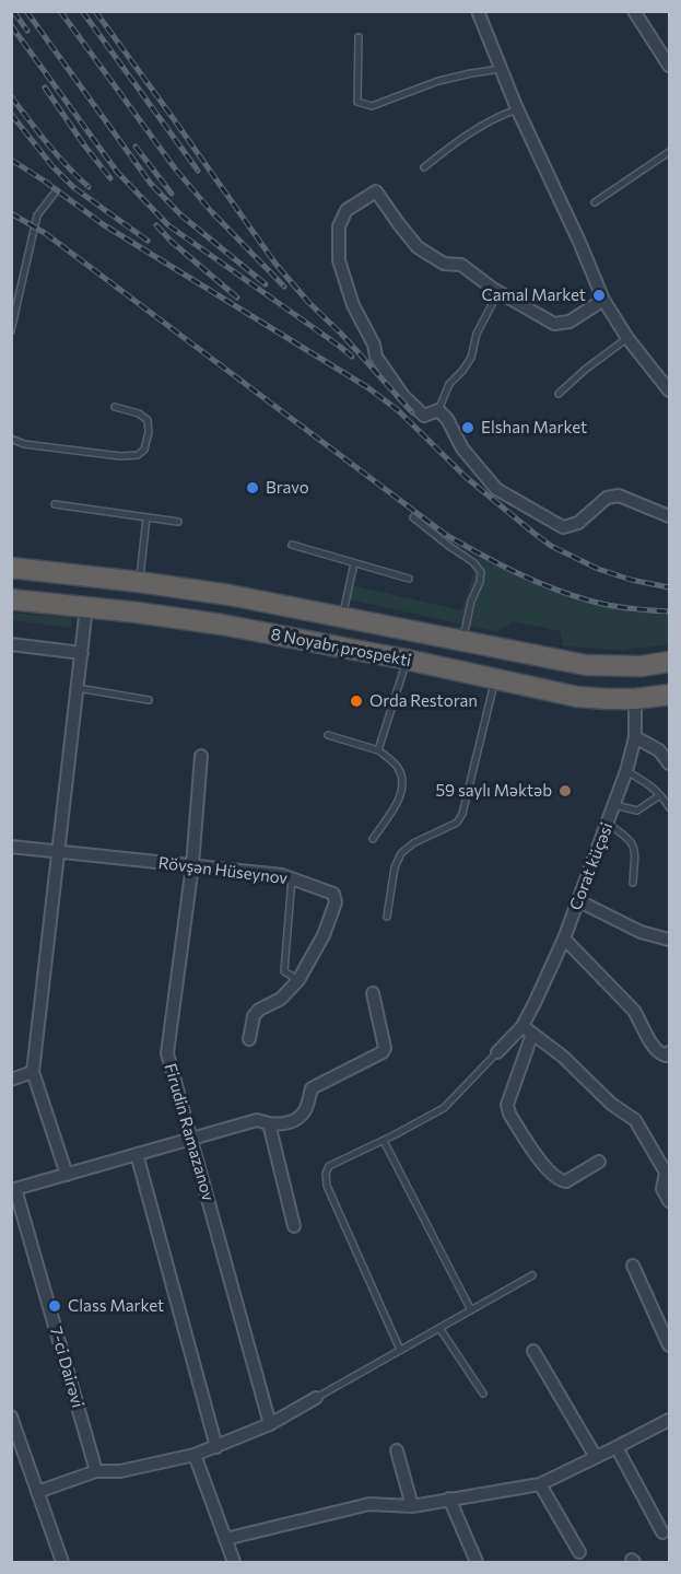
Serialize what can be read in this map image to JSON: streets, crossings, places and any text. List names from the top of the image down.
{
  "streets": {
    "highway": ["8 Noyabr prospekti"],
    "street": [
      "Corat küçəsi",
      "Rövşən Hüseynov",
      "Firudin Ramazanov",
      "7-ci Dairəvi"
    ]
  },
  "crossings": [
    ["8 Noyabr prospekti", "Corat küçəsi"],
    ["Rövşən Hüseynov", "Firudin Ramazanov"]
  ],
  "places": [
    "Camal Market",
    "Elshan Market",
    "Bravo",
    "Orda Restoran",
    "59 saylı Məktəb",
    "Class Market"
  ]
}
